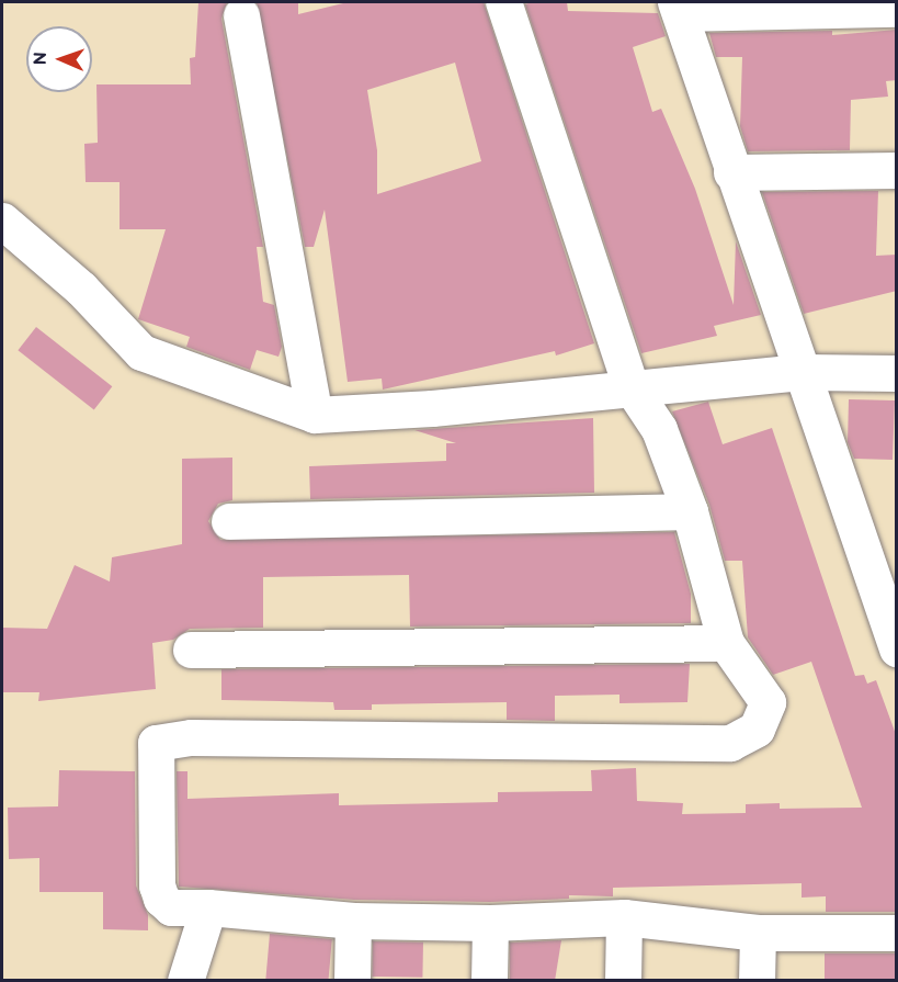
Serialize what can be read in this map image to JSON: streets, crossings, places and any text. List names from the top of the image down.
{
  "north": "left"
}
